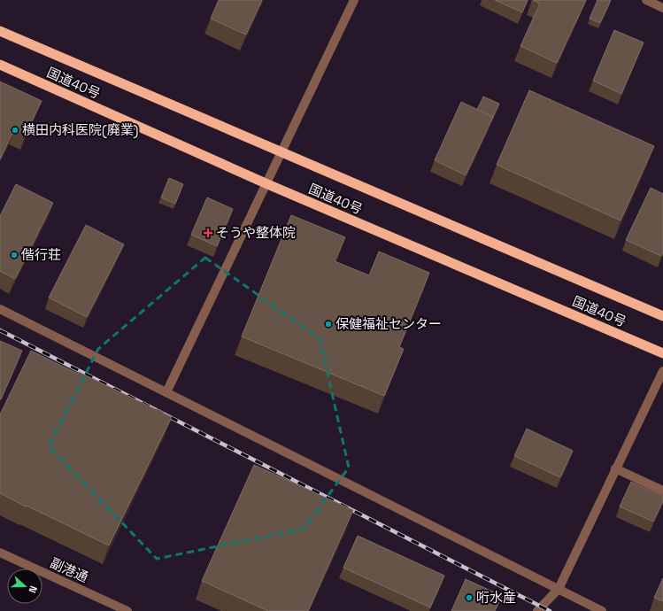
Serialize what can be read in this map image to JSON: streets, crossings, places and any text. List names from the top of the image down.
{
  "streets": {
    "highway": ["国道40号"],
    "street": ["副港通"]
  },
  "places": {
    "other": [
      "横田内科医院(廃業)",
      "偕行荘",
      "保健福祉センター",
      "哘水産"
    ],
    "health": ["そうや整体院"]
  },
  "north": "right"
}
